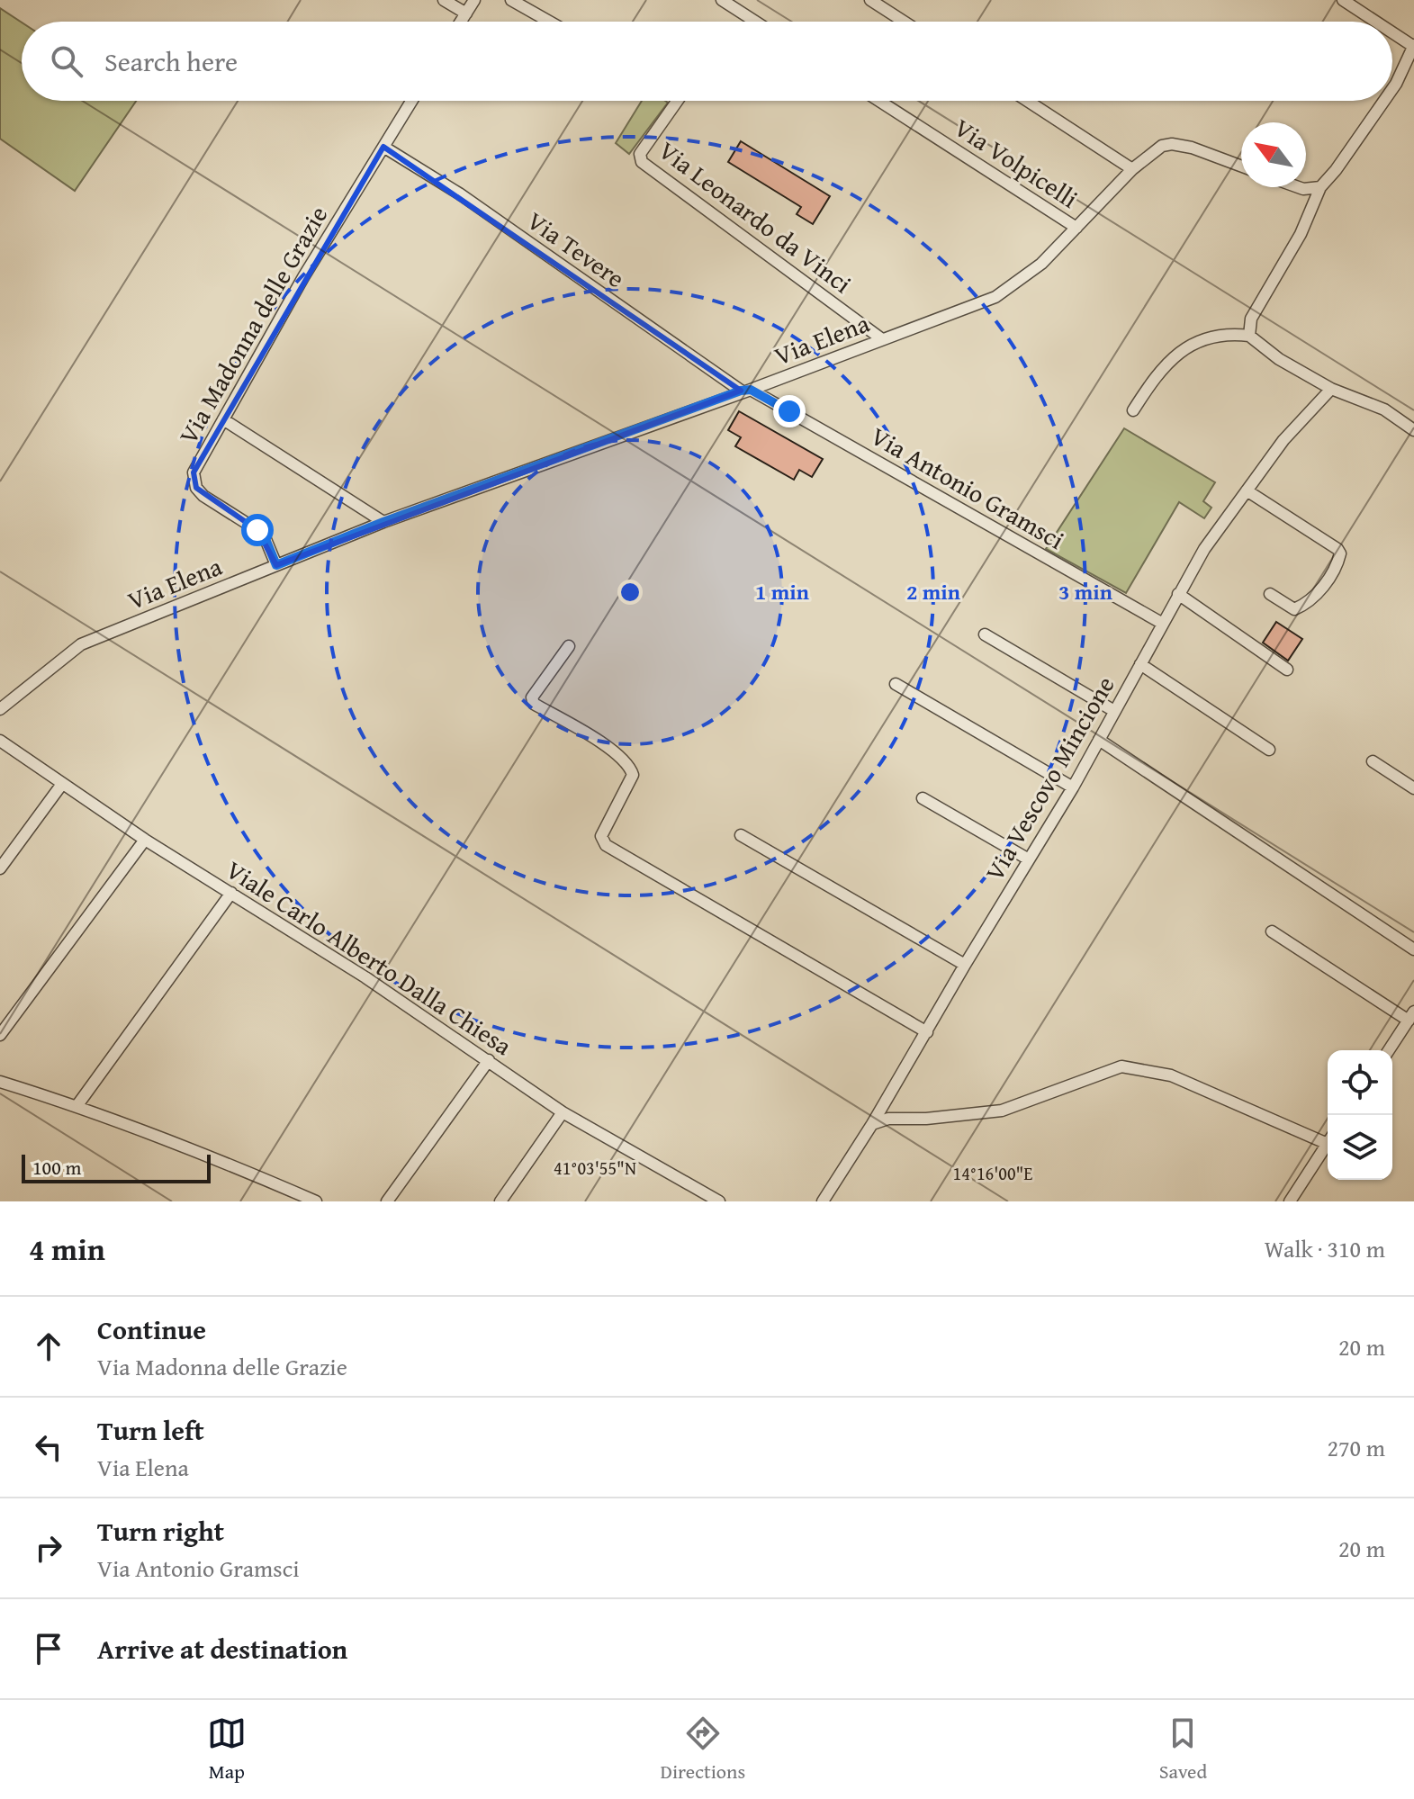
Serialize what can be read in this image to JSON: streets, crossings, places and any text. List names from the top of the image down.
{
  "streets": {
    "street": [
      "Via Volpicelli",
      "Via Leonardo da Vinci",
      "Via Tevere",
      "Via Madonna delle Grazie",
      "Via Elena",
      "Via Antonio Gramsci",
      "Via Vescovo Mincione",
      "Viale Carlo Alberto Dalla Chiesa"
    ]
  },
  "crossings": [
    ["Via Volpicelli", "Via Elena"],
    ["Via Leonardo da Vinci", "Via Elena"],
    ["Via Tevere", "Via Madonna delle Grazie"],
    ["Via Tevere", "Via Elena"],
    ["Via Tevere", "Via Antonio Gramsci"],
    ["Via Madonna delle Grazie", "Via Elena"],
    ["Via Elena", "Via Antonio Gramsci"],
    ["Via Antonio Gramsci", "Via Vescovo Mincione"]
  ],
  "scale_bar": "100 m",
  "north": "top left",
  "page": {
    "search": "Search here",
    "scale": "100 m",
    "heading": ["4 min", "Walk · 310 m"],
    "list": [
      ["Continue", "Via Madonna delle Grazie", "20 m"],
      ["Turn left", "Via Elena", "270 m"],
      ["Turn right", "Via Antonio Gramsci", "20 m"],
      "Arrive at destination"
    ],
    "nav": ["Map", "Directions", "Saved"]
  },
  "coordinates": ["41°03'55\"N", "14°16'00\"E"],
  "rings": ["1 min", "2 min", "3 min"]
}
